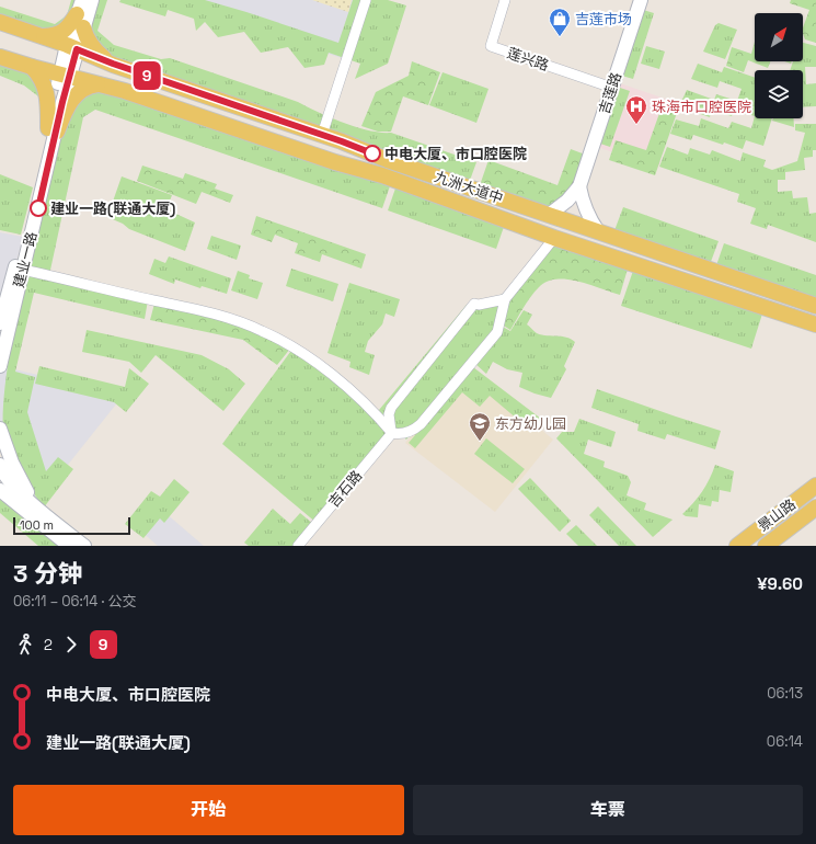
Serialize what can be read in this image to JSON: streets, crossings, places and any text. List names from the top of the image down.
{
  "streets": {
    "main road": [
      "吉莲路",
      "九洲大道中",
      "建业一路",
      "景山路"
    ],
    "street": ["莲兴路", "吉石路"]
  },
  "crossings": [
    ["莲兴路", "吉莲路"],
    ["九洲大道中", "建业一路"]
  ],
  "places": {
    "shop": ["吉莲市场"],
    "hospital": ["珠海市口腔医院"],
    "other": ["中电大厦、市口腔医院", "建业一路(联通大厦)"],
    "school or university": ["东方幼儿园"]
  },
  "lines": ["bus line 9"],
  "scale_bar": "100 m",
  "north": "top right",
  "page": {
    "on_map": "9",
    "scale": "100 m",
    "heading": ["3 分钟", "06:11 – 06:14 · 公交", "¥9.60"],
    "legs": ["2", "9"],
    "list": [
      {
        "name": "中电大厦、市口腔医院",
        "value": "06:13"
      },
      {
        "name": "建业一路(联通大厦)",
        "value": "06:14"
      }
    ],
    "buttons": ["开始", "车票"]
  }
}
